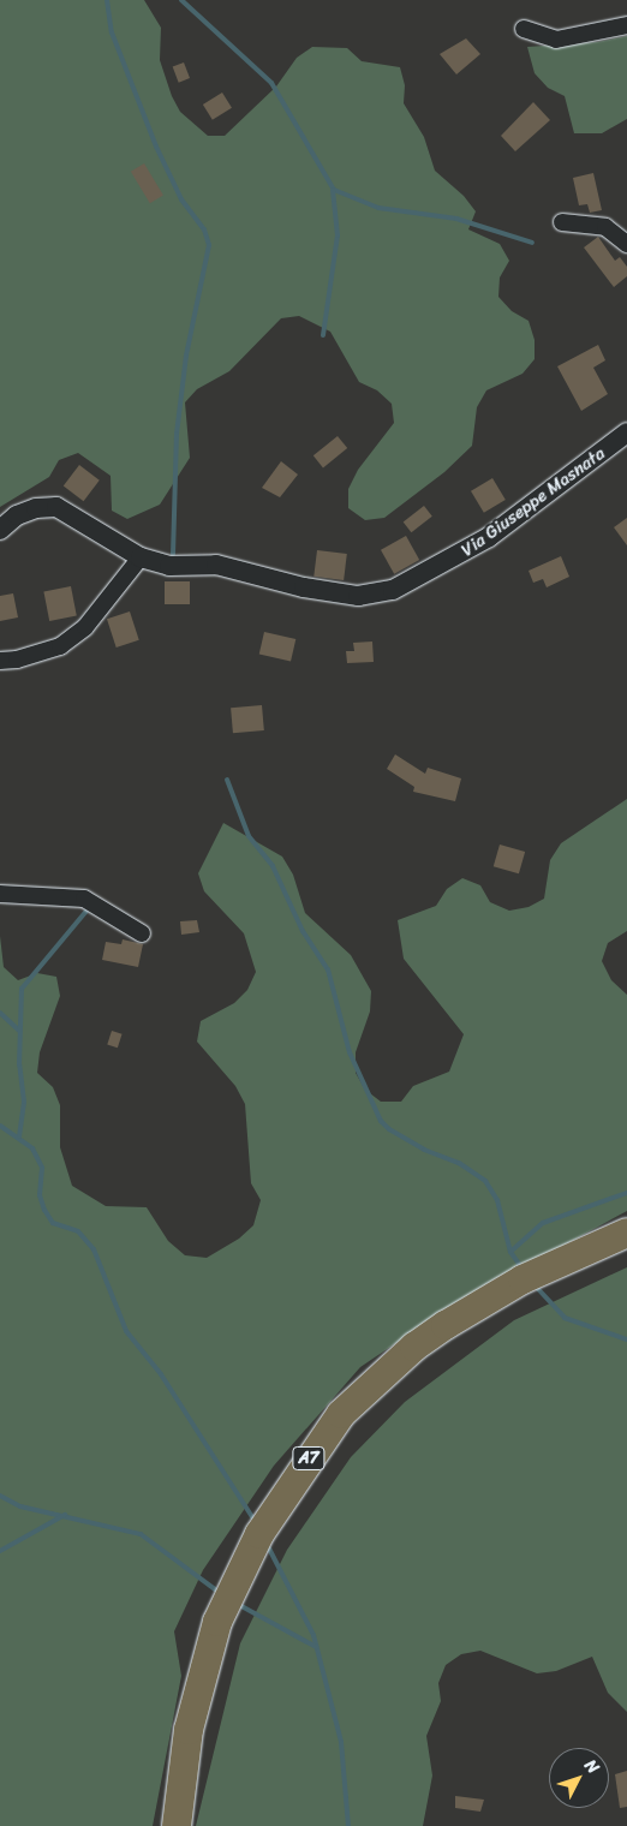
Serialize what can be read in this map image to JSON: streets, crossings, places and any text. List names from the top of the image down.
{
  "streets": {
    "highway": ["A7"],
    "street": ["Via Giuseppe Masnata"]
  },
  "north": "top right"
}
